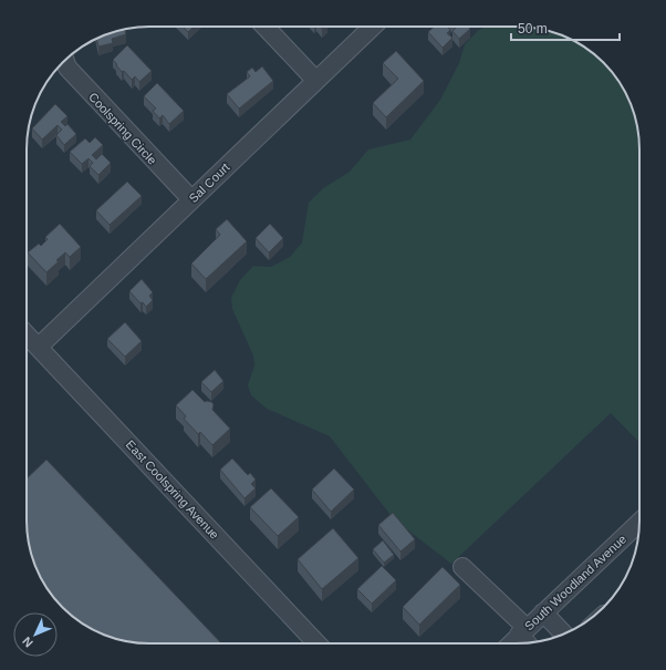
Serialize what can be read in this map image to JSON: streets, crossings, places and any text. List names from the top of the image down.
{
  "streets": {
    "street": [
      "Coolspring Circle",
      "Sal Court",
      "East Coolspring Avenue",
      "South Woodland Avenue"
    ]
  },
  "crossings": [
    ["Coolspring Circle", "Sal Court"],
    ["Sal Court", "East Coolspring Avenue"]
  ],
  "scale_bar": "50 m",
  "north": "bottom left"
}
